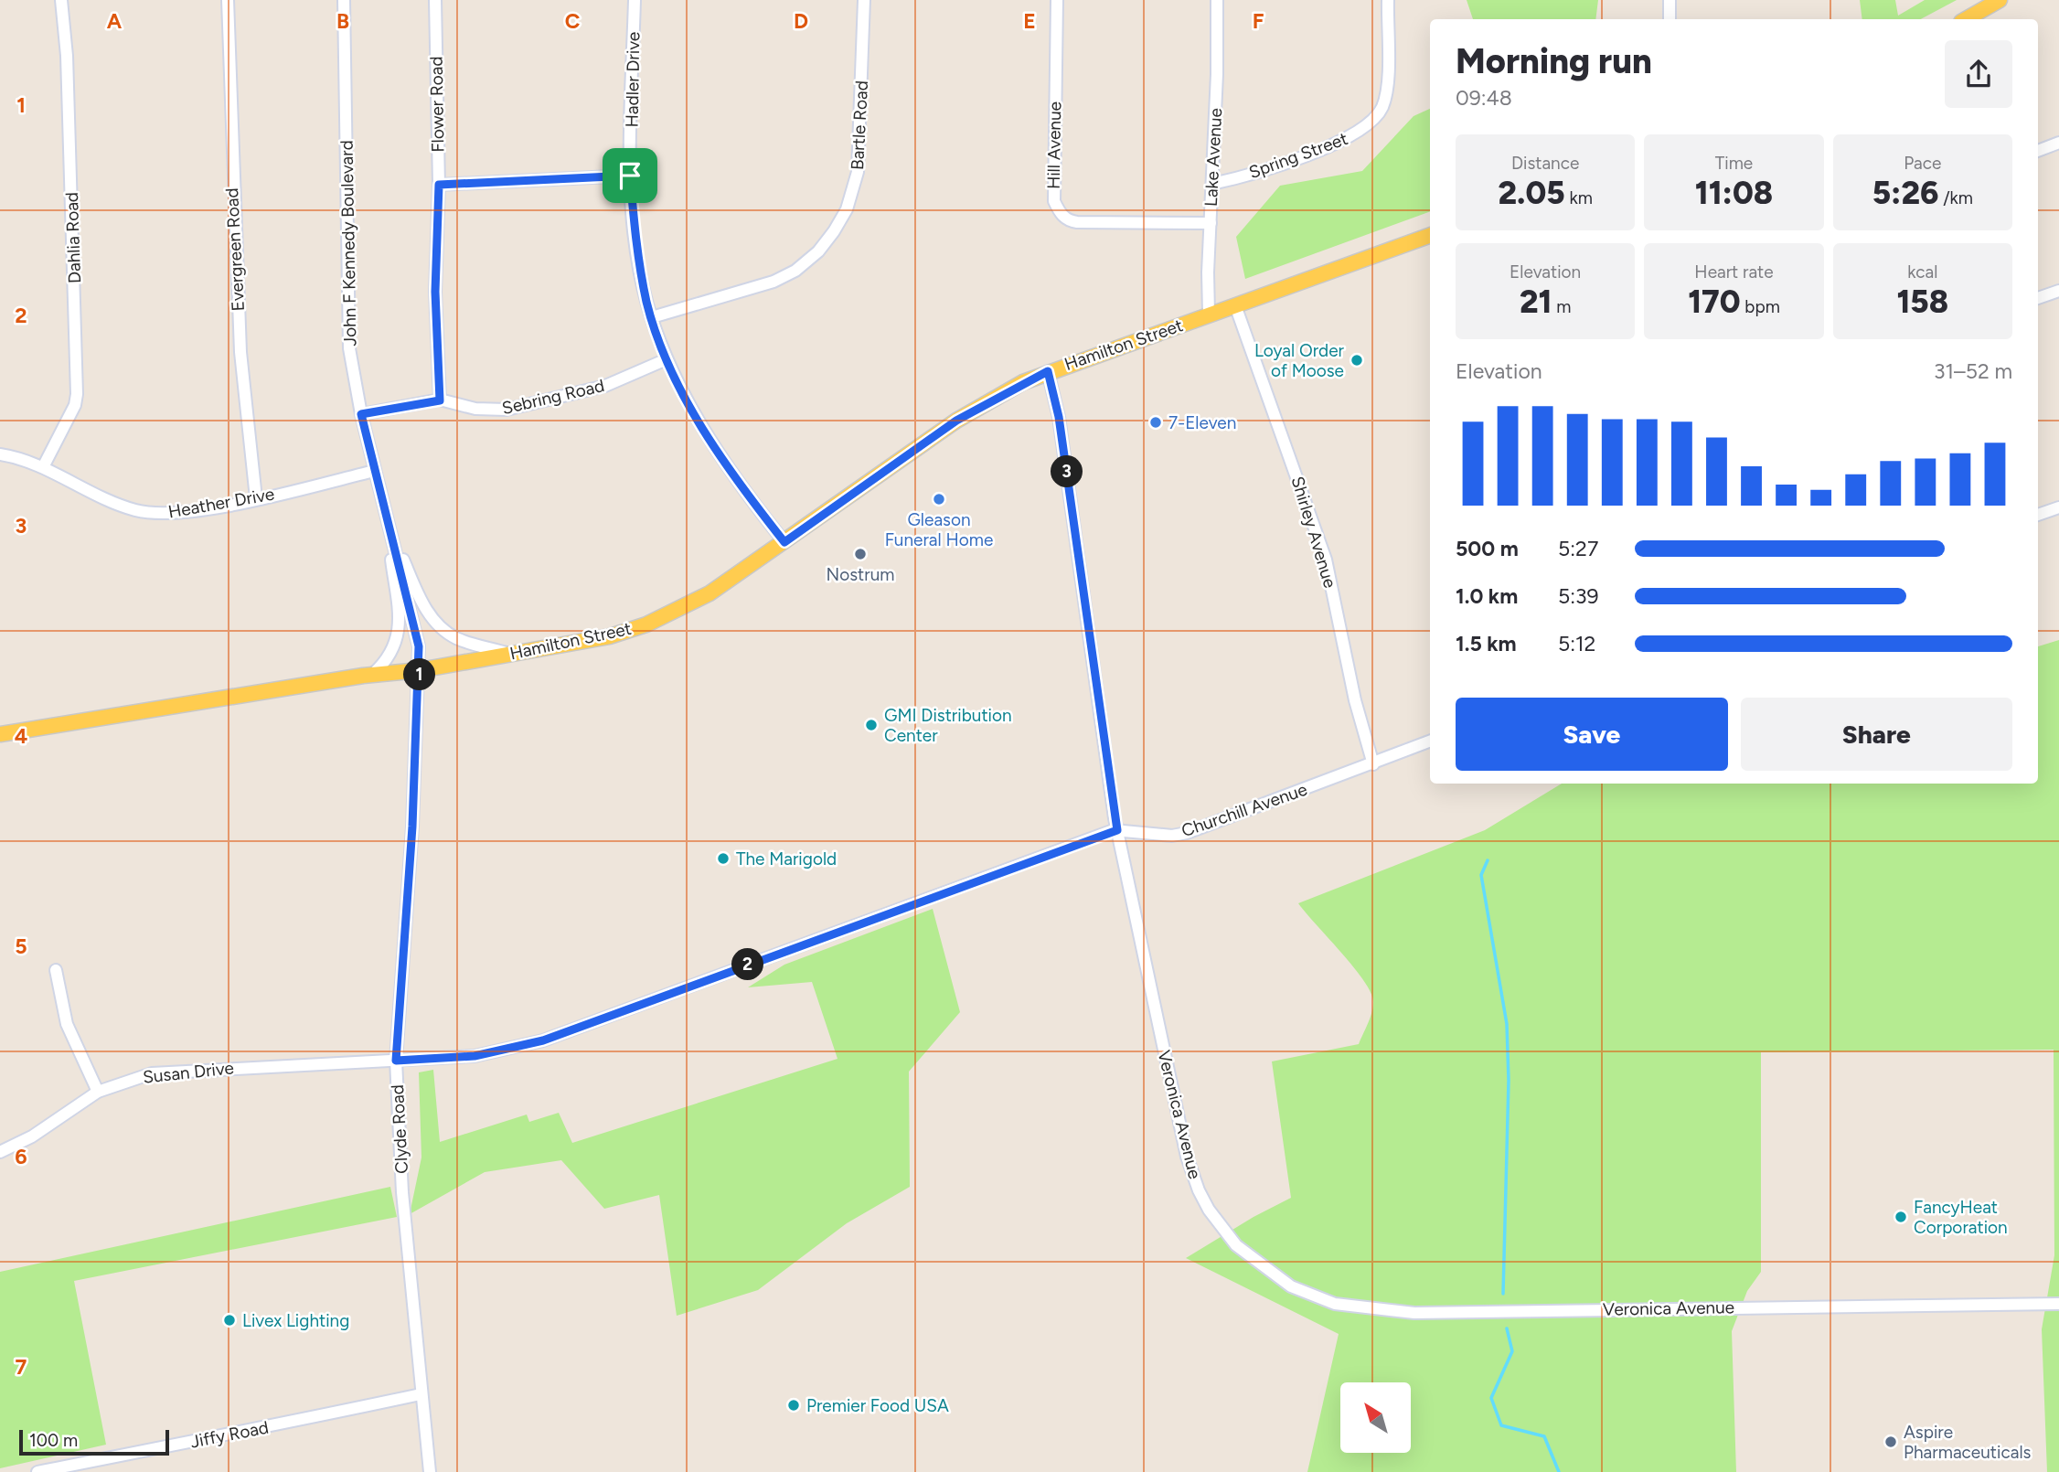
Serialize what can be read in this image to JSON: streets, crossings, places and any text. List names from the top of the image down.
{
  "streets": {
    "main road": ["Hamilton Street"],
    "street": [
      "Hadler Drive",
      "Flower Road",
      "Bartle Road",
      "Hill Avenue",
      "Spring Street",
      "Lake Avenue",
      "Dahlia Road",
      "John F Kennedy Boulevard",
      "Evergreen Road",
      "Sebring Road",
      "Heather Drive",
      "Shirley Avenue",
      "Churchill Avenue",
      "Susan Drive",
      "Veronica Avenue",
      "Clyde Road",
      "Jiffy Road"
    ]
  },
  "crossings": [
    ["Hadler Drive", "Bartle Road"],
    ["Hadler Drive", "Hamilton Street"],
    ["Hadler Drive", "Sebring Road"],
    ["Flower Road", "Sebring Road"],
    ["Hill Avenue", "Lake Avenue"],
    ["Spring Street", "Lake Avenue"],
    ["Lake Avenue", "Hamilton Street"],
    ["Dahlia Road", "Heather Drive"],
    ["John F Kennedy Boulevard", "Hamilton Street"],
    ["John F Kennedy Boulevard", "Sebring Road"],
    ["John F Kennedy Boulevard", "Heather Drive"],
    ["John F Kennedy Boulevard", "Clyde Road"],
    ["Evergreen Road", "Heather Drive"],
    ["Hamilton Street", "Shirley Avenue"],
    ["Hamilton Street", "Veronica Avenue"],
    ["Hamilton Street", "Clyde Road"],
    ["Shirley Avenue", "Churchill Avenue"],
    ["Churchill Avenue", "Susan Drive"],
    ["Churchill Avenue", "Veronica Avenue"],
    ["Churchill Avenue", "Clyde Road"],
    ["Susan Drive", "Clyde Road"],
    ["Clyde Road", "Jiffy Road"]
  ],
  "places": [
    "Loyal Order of Moose",
    "7-Eleven",
    "Gleason Funeral Home",
    "Nostrum",
    "GMI Distribution Center",
    "The Marigold",
    "FancyHeat Corporation",
    "Livex Lighting",
    "Premier Food USA",
    "Aspire Pharmaceuticals"
  ],
  "scale_bar": "100 m",
  "north": "top left",
  "page": {
    "heading": ["Morning run", "09:48"],
    "stats": [
      ["Distance", "2.05 km"],
      ["Time", "11:08"],
      ["Pace", "5:26 /km"],
      ["Elevation", "21 m"],
      ["Heart rate", "170 bpm"],
      ["kcal", "158"]
    ],
    "chart": ["Elevation", "31–52 m"],
    "pins": ["3", "1", "2"],
    "list": [
      {
        "name": "500 m",
        "note": "5:27"
      },
      {
        "name": "1.0 km",
        "note": "5:39"
      },
      {
        "name": "1.5 km",
        "note": "5:12"
      }
    ],
    "buttons": ["Save", "Share"],
    "scale": "100 m"
  },
  "grid": {
    "columns": [
      "A",
      "B",
      "C",
      "D",
      "E",
      "F"
    ],
    "rows": [
      "1",
      "2",
      "3",
      "4",
      "5",
      "6",
      "7"
    ]
  }
}
